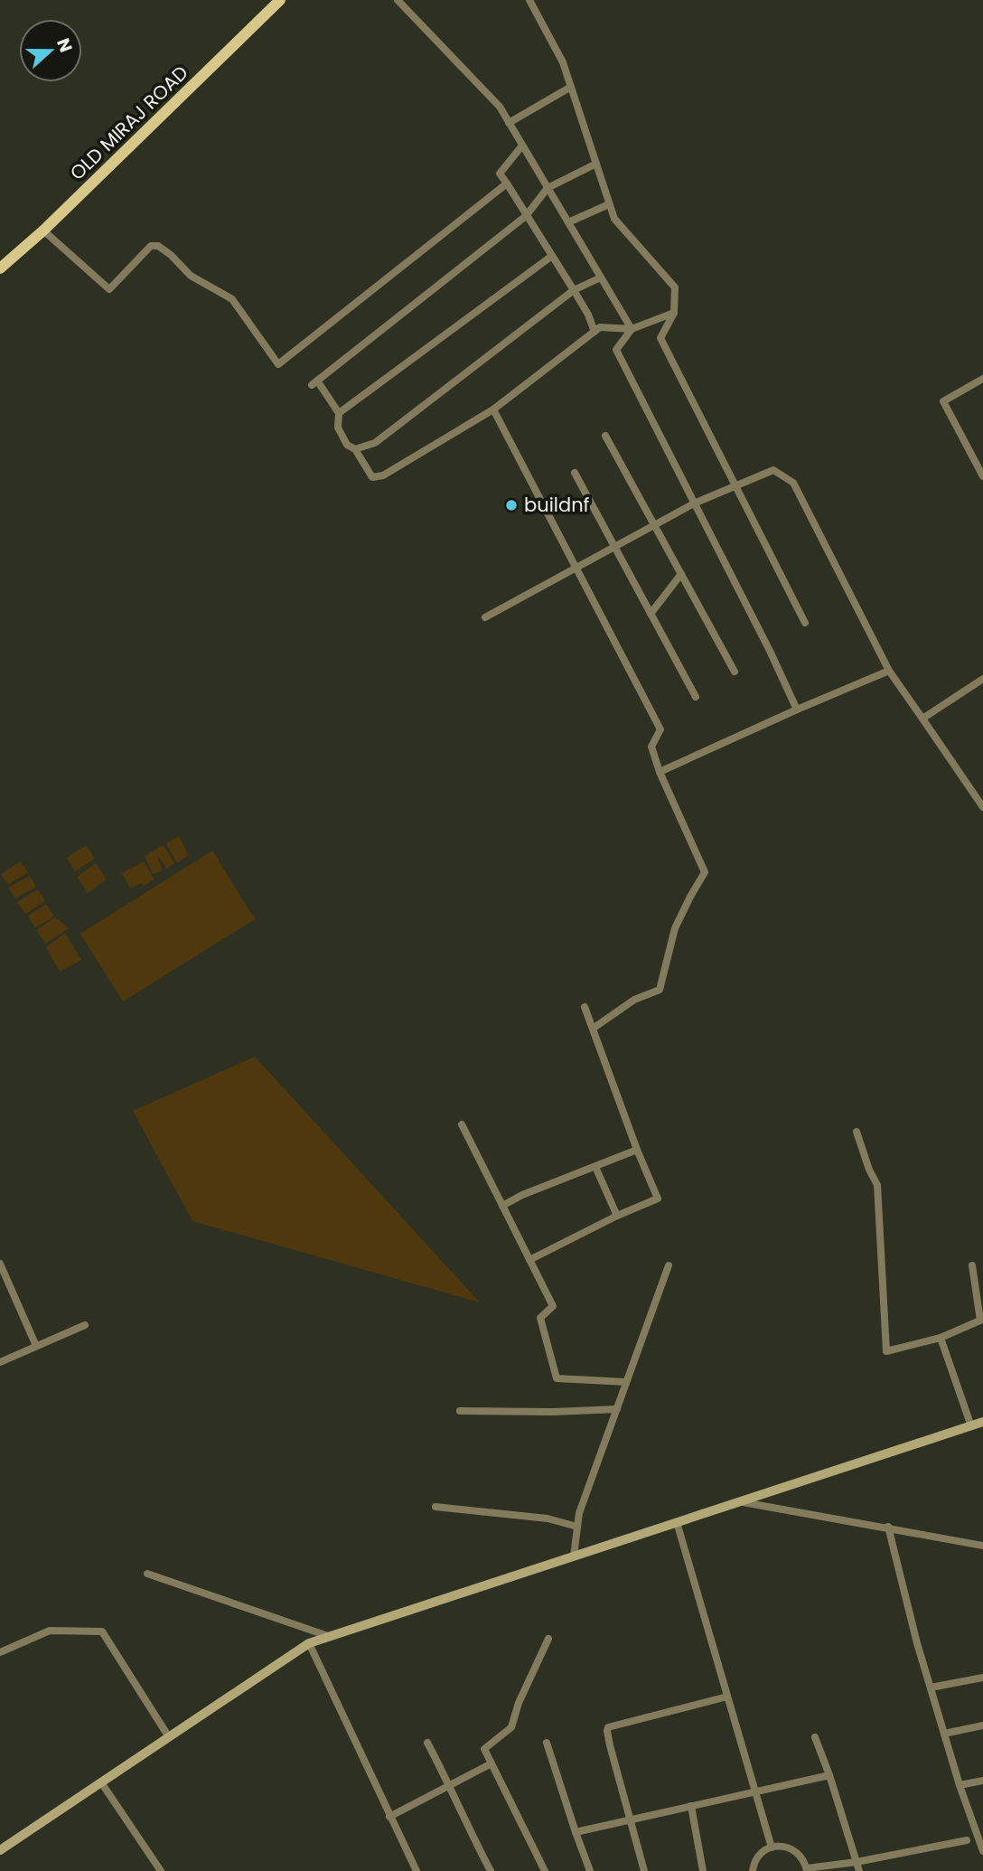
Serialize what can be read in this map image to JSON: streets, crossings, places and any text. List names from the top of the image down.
{
  "streets": {
    "main road": ["OLD MIRAJ ROAD"]
  },
  "places": ["buildnf"],
  "north": "right"
}
